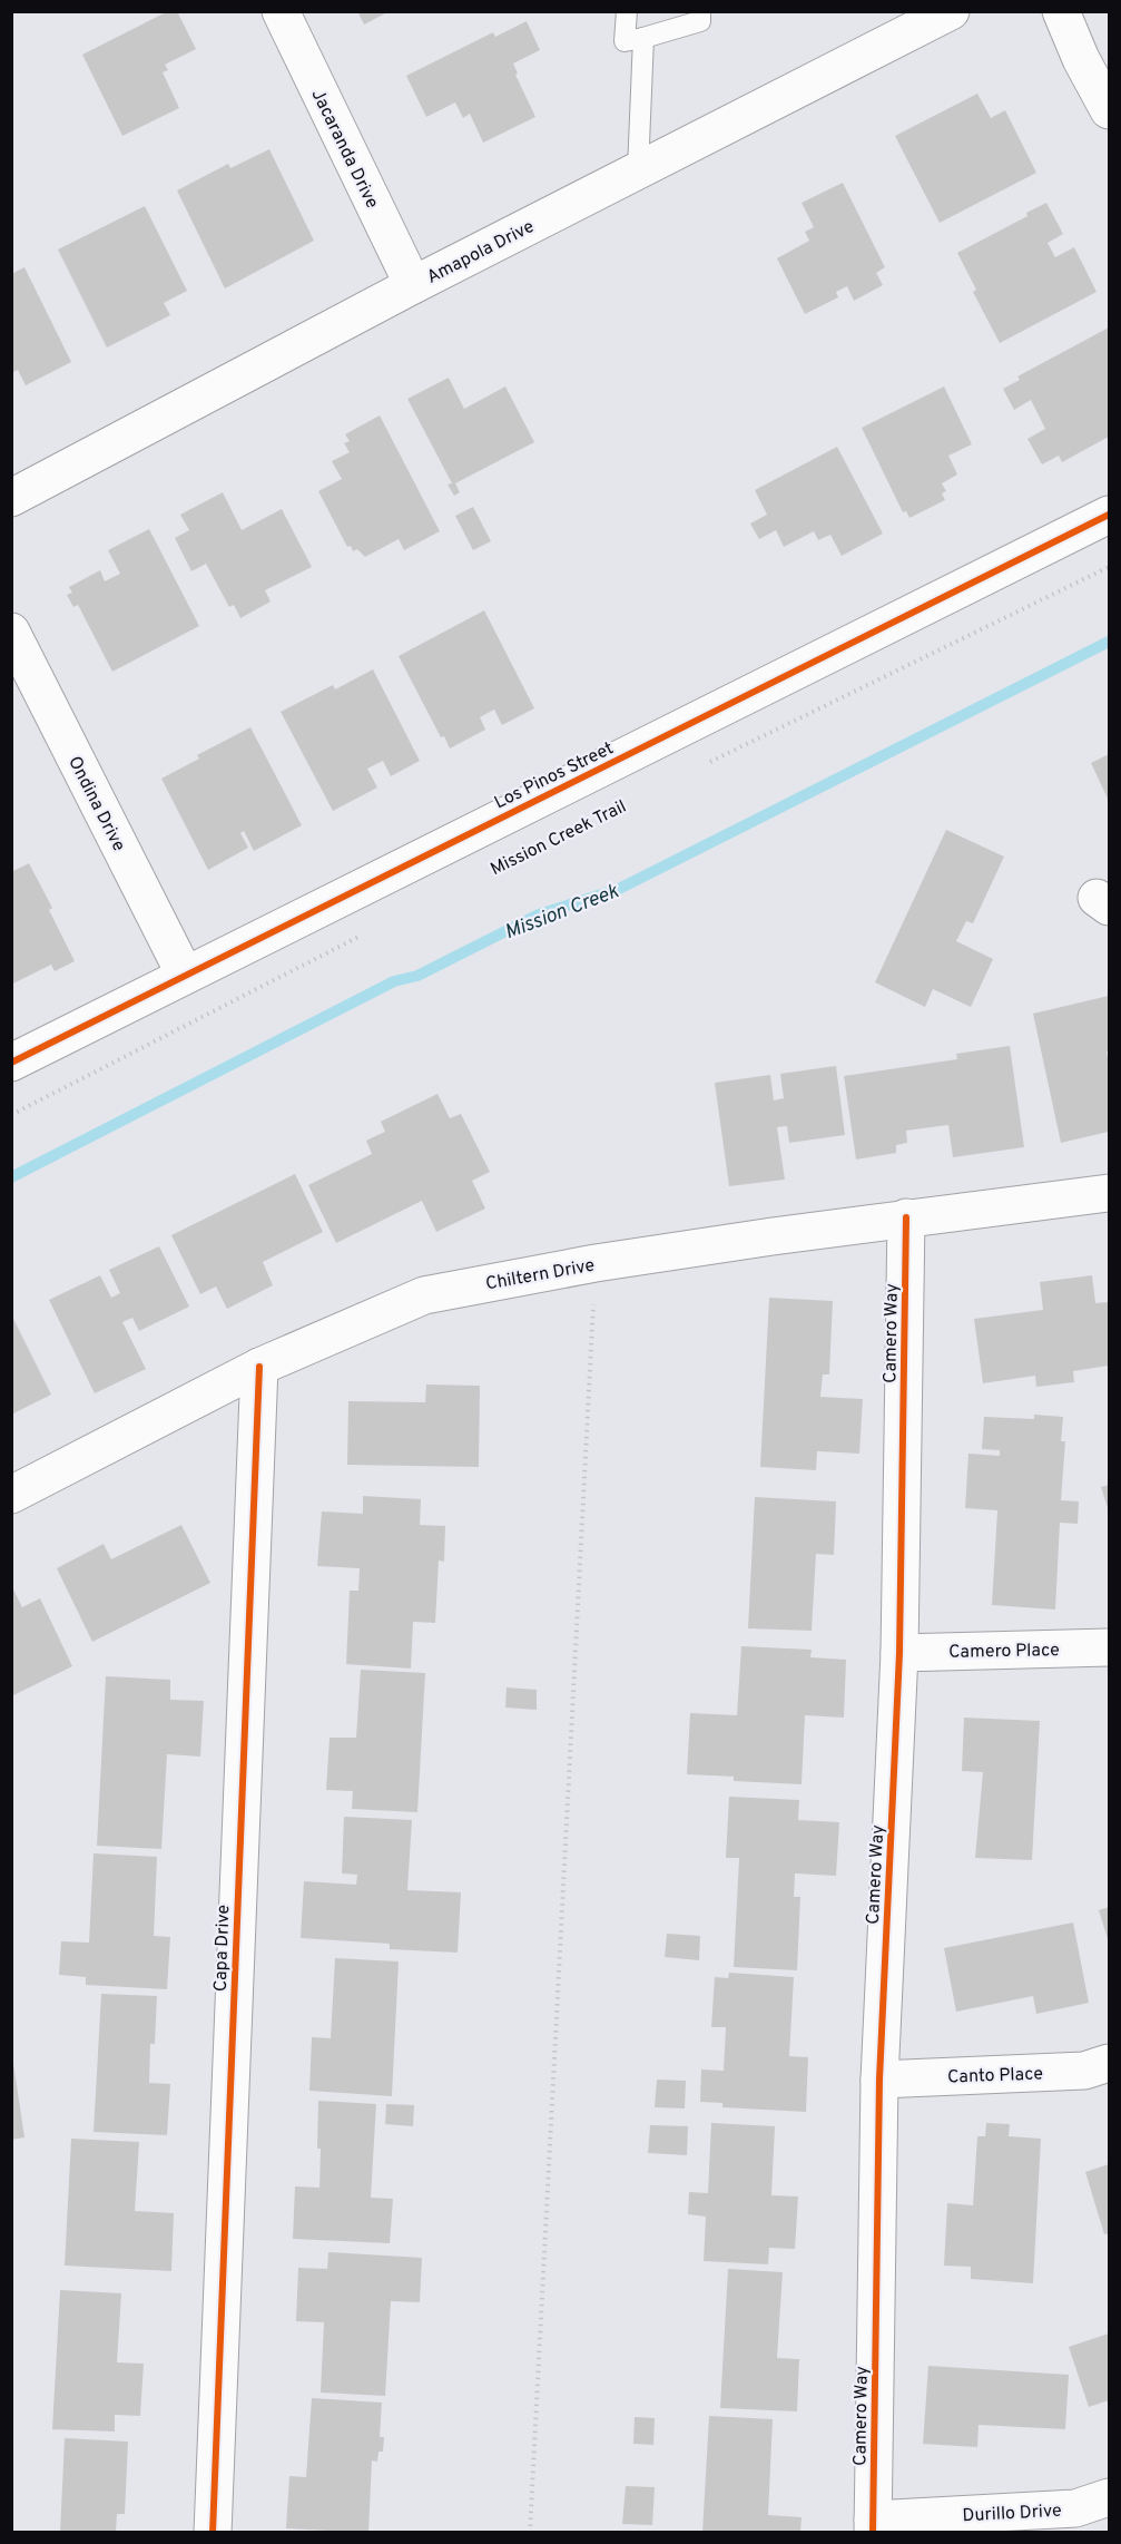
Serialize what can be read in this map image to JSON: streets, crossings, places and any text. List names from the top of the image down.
{
  "streets": {
    "street": [
      "Jacaranda Drive",
      "Amapola Drive",
      "Los Pinos Street",
      "Ondina Drive",
      "Chiltern Drive",
      "Camero Way",
      "Camero Place",
      "Capa Drive",
      "Canto Place",
      "Durillo Drive"
    ]
  },
  "crossings": [
    ["Jacaranda Drive", "Amapola Drive"],
    ["Los Pinos Street", "Ondina Drive"],
    ["Chiltern Drive", "Camero Way"],
    ["Chiltern Drive", "Capa Drive"],
    ["Camero Way", "Camero Place"],
    ["Camero Way", "Canto Place"],
    ["Camero Way", "Durillo Drive"]
  ],
  "water": ["Mission Creek"]
}
